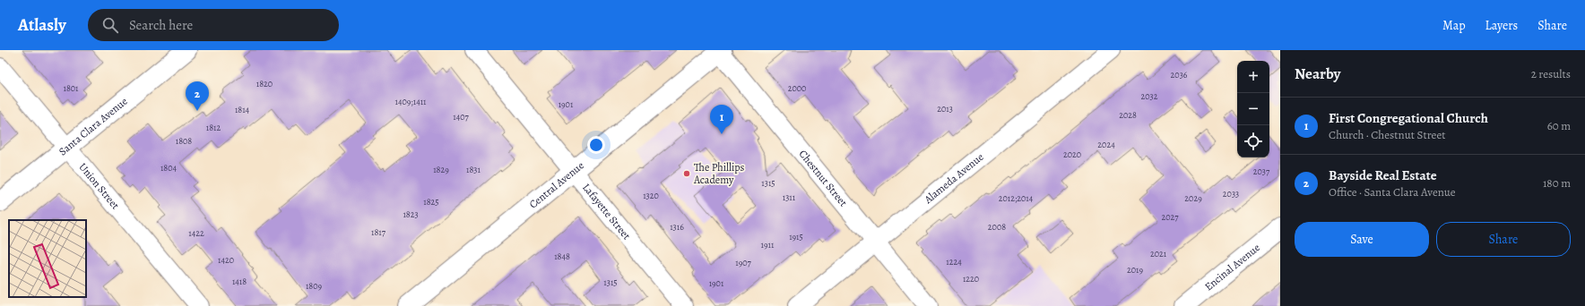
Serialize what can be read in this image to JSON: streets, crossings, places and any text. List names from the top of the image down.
{
  "streets": {
    "street": [
      "Santa Clara Avenue",
      "Chestnut Street",
      "Alameda Avenue",
      "Central Avenue",
      "Union Street",
      "Lafayette Street",
      "Encinal Avenue"
    ]
  },
  "crossings": [
    ["Santa Clara Avenue", "Union Street"],
    ["Chestnut Street", "Alameda Avenue"],
    ["Chestnut Street", "Central Avenue"],
    ["Central Avenue", "Lafayette Street"]
  ],
  "places": ["The Phillips Academy"],
  "house_numbers": [
    "2036",
    "1820",
    "1801",
    "2000",
    "2032",
    "1409;1411",
    "1901",
    "2013",
    "1814",
    "2028",
    "1407",
    "1812",
    "1808",
    "2024",
    "2020",
    "1804",
    "1829",
    "1831",
    "2037",
    "1315",
    "2033",
    "1320",
    "1311",
    "2012;2014",
    "2029",
    "1825",
    "1823",
    "2027",
    "1316",
    "2008",
    "1817",
    "1422",
    "1915",
    "1911",
    "2021",
    "1848",
    "1420",
    "1224",
    "1907",
    "2019",
    "1220",
    "1418",
    "1315",
    "1901",
    "1809"
  ],
  "page": {
    "header": "Atlasly",
    "search": "Search here",
    "nav": ["Map", "Layers", "Share"],
    "heading": ["Nearby", "2 results"],
    "map_buttons": ["+", "−"],
    "pins": ["2", "1"],
    "list": [
      {
        "mark": "1",
        "name": "First Congregational Church",
        "note": "Church · Chestnut Street",
        "value": "60 m"
      },
      {
        "mark": "2",
        "name": "Bayside Real Estate",
        "note": "Office · Santa Clara Avenue",
        "value": "180 m"
      }
    ],
    "buttons": ["Save", "Share"]
  }
}
